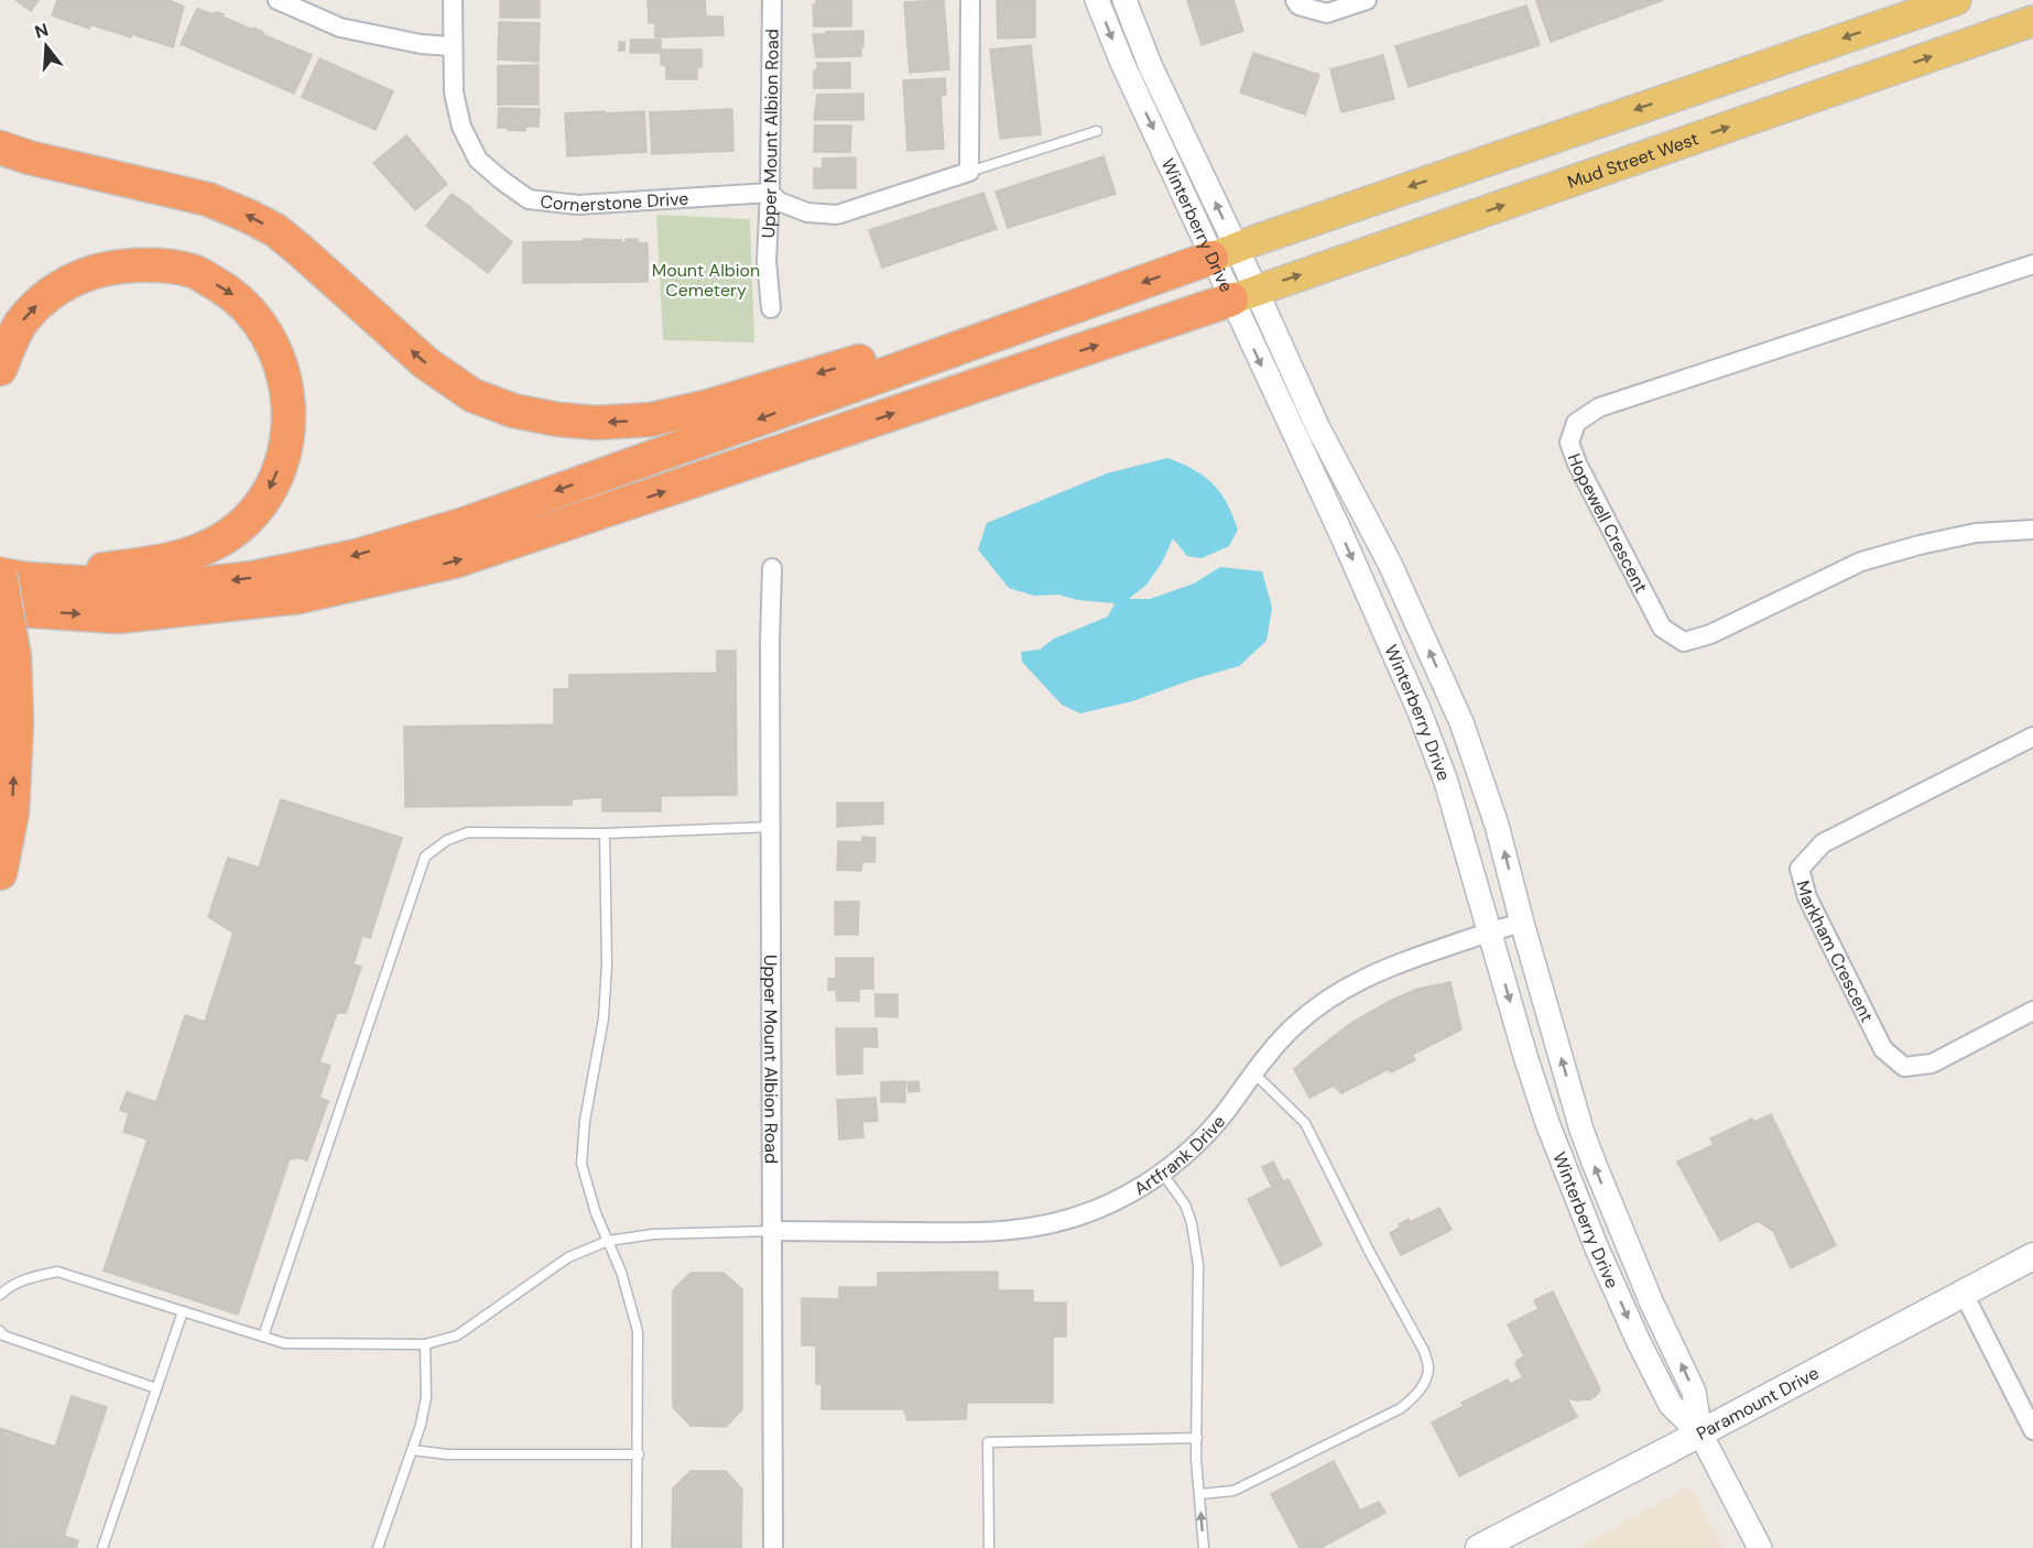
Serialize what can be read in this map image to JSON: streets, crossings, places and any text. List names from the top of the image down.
{
  "streets": {
    "main road": ["Mud Street West", "Paramount Drive"],
    "street": [
      "Upper Mount Albion Road",
      "Cornerstone Drive",
      "Winterberry Drive",
      "Hopewell Crescent",
      "Markham Crescent",
      "Artfrank Drive"
    ]
  },
  "crossings": [
    ["Upper Mount Albion Road", "Cornerstone Drive"],
    ["Upper Mount Albion Road", "Artfrank Drive"],
    ["Mud Street West", "Winterberry Drive"],
    ["Winterberry Drive", "Artfrank Drive"],
    ["Winterberry Drive", "Paramount Drive"]
  ],
  "parks": ["Mount Albion Cemetery"],
  "north": "top"
}
